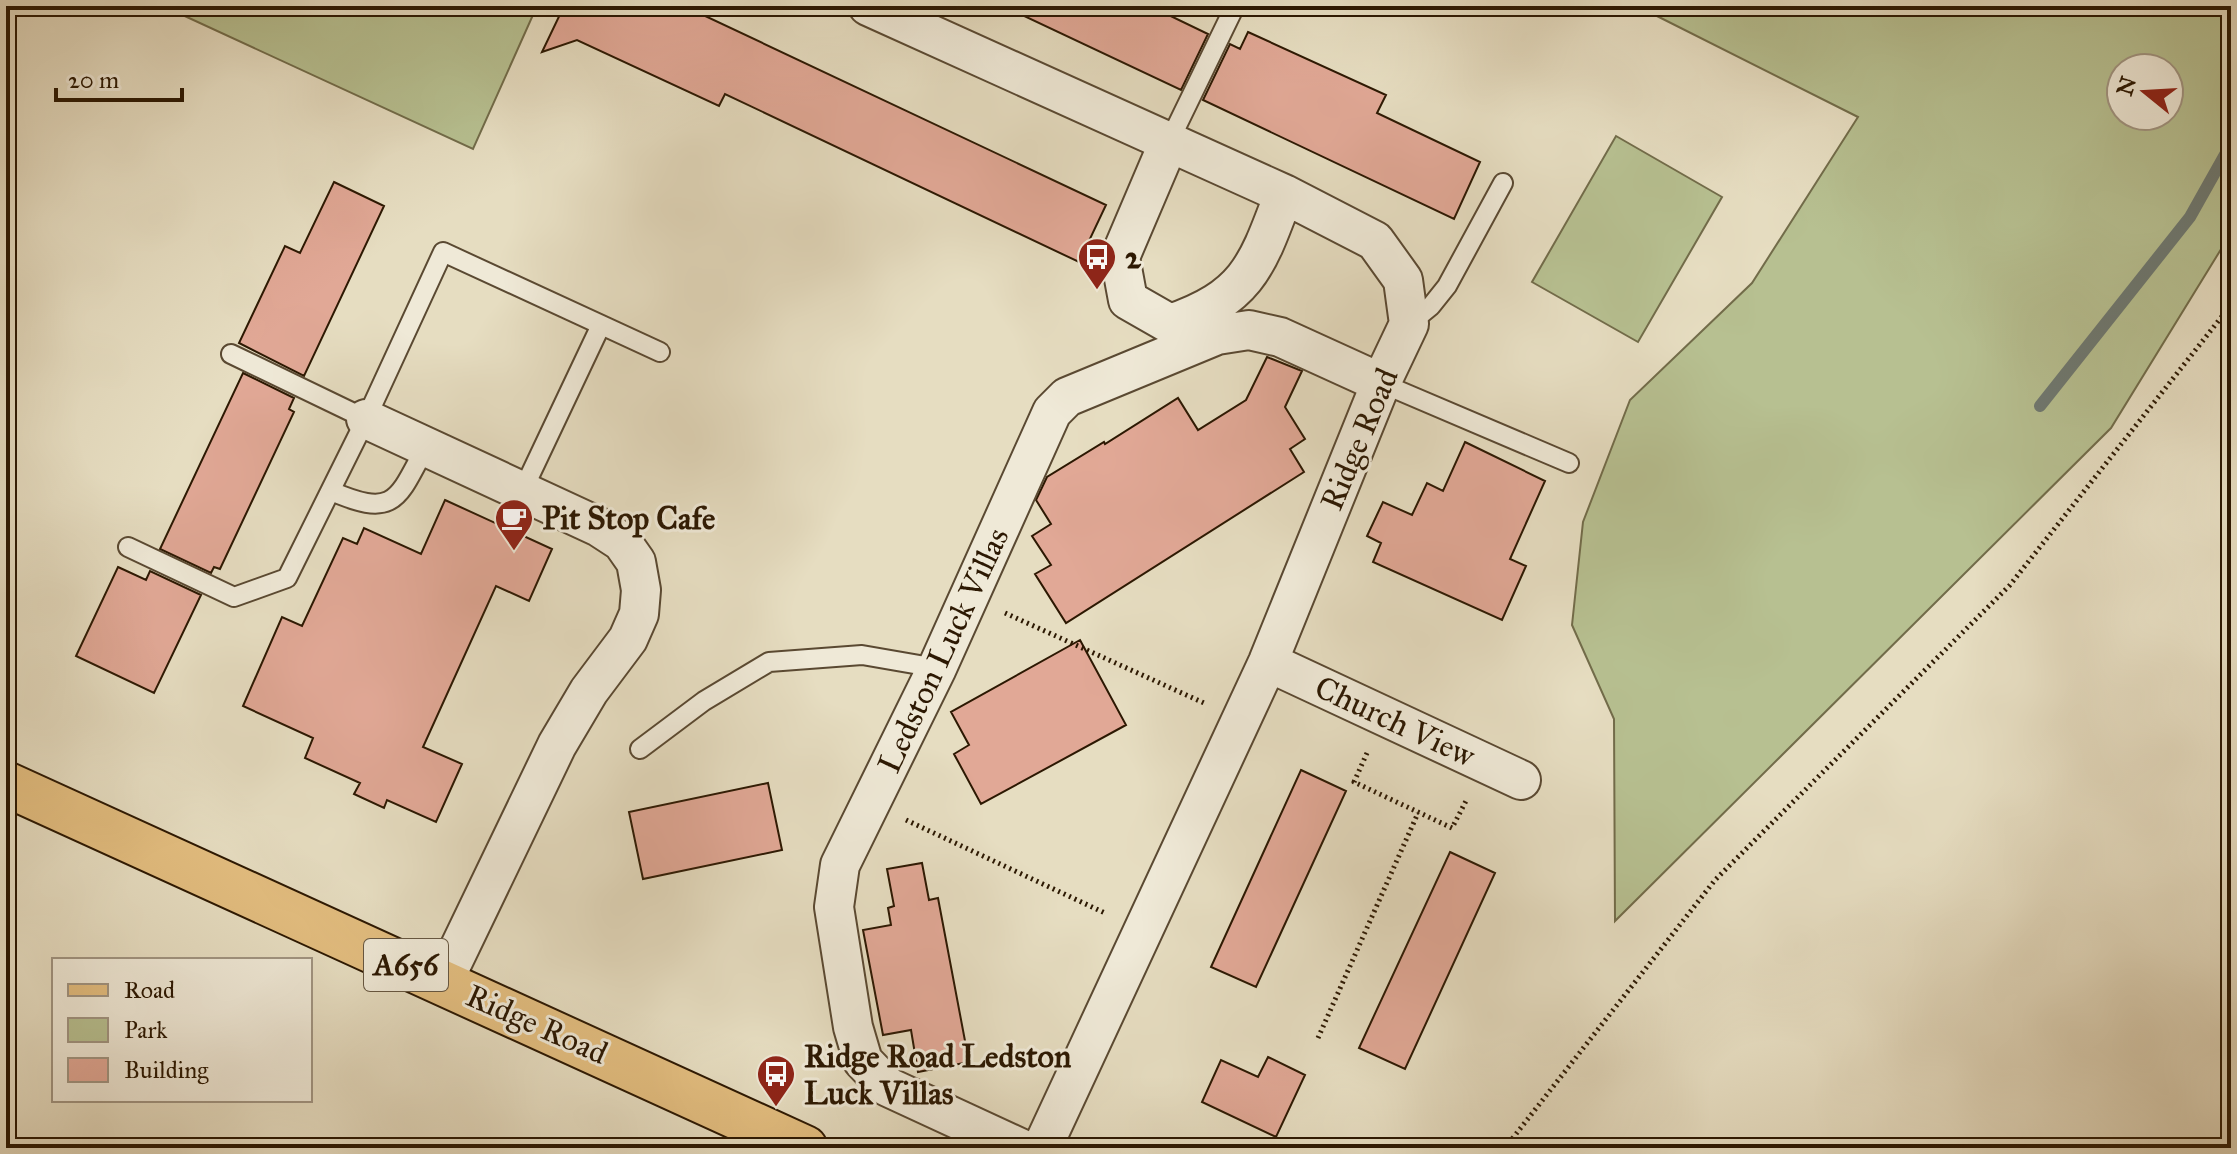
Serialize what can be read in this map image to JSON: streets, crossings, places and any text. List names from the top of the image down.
{
  "streets": {
    "main road": ["Ridge Road", "A656"],
    "street": ["Ledston Luck Villas", "Church View"]
  },
  "crossings": [
    ["Ridge Road", "Ledston Luck Villas"],
    ["Ridge Road", "Church View"]
  ],
  "places": {
    "bus stop": ["2", "Ridge Road Ledston Luck Villas"],
    "cafe": ["Pit Stop Cafe"]
  },
  "legend": ["Road", "Park", "Building"],
  "scale_bar": "20 m",
  "north": "left"
}
